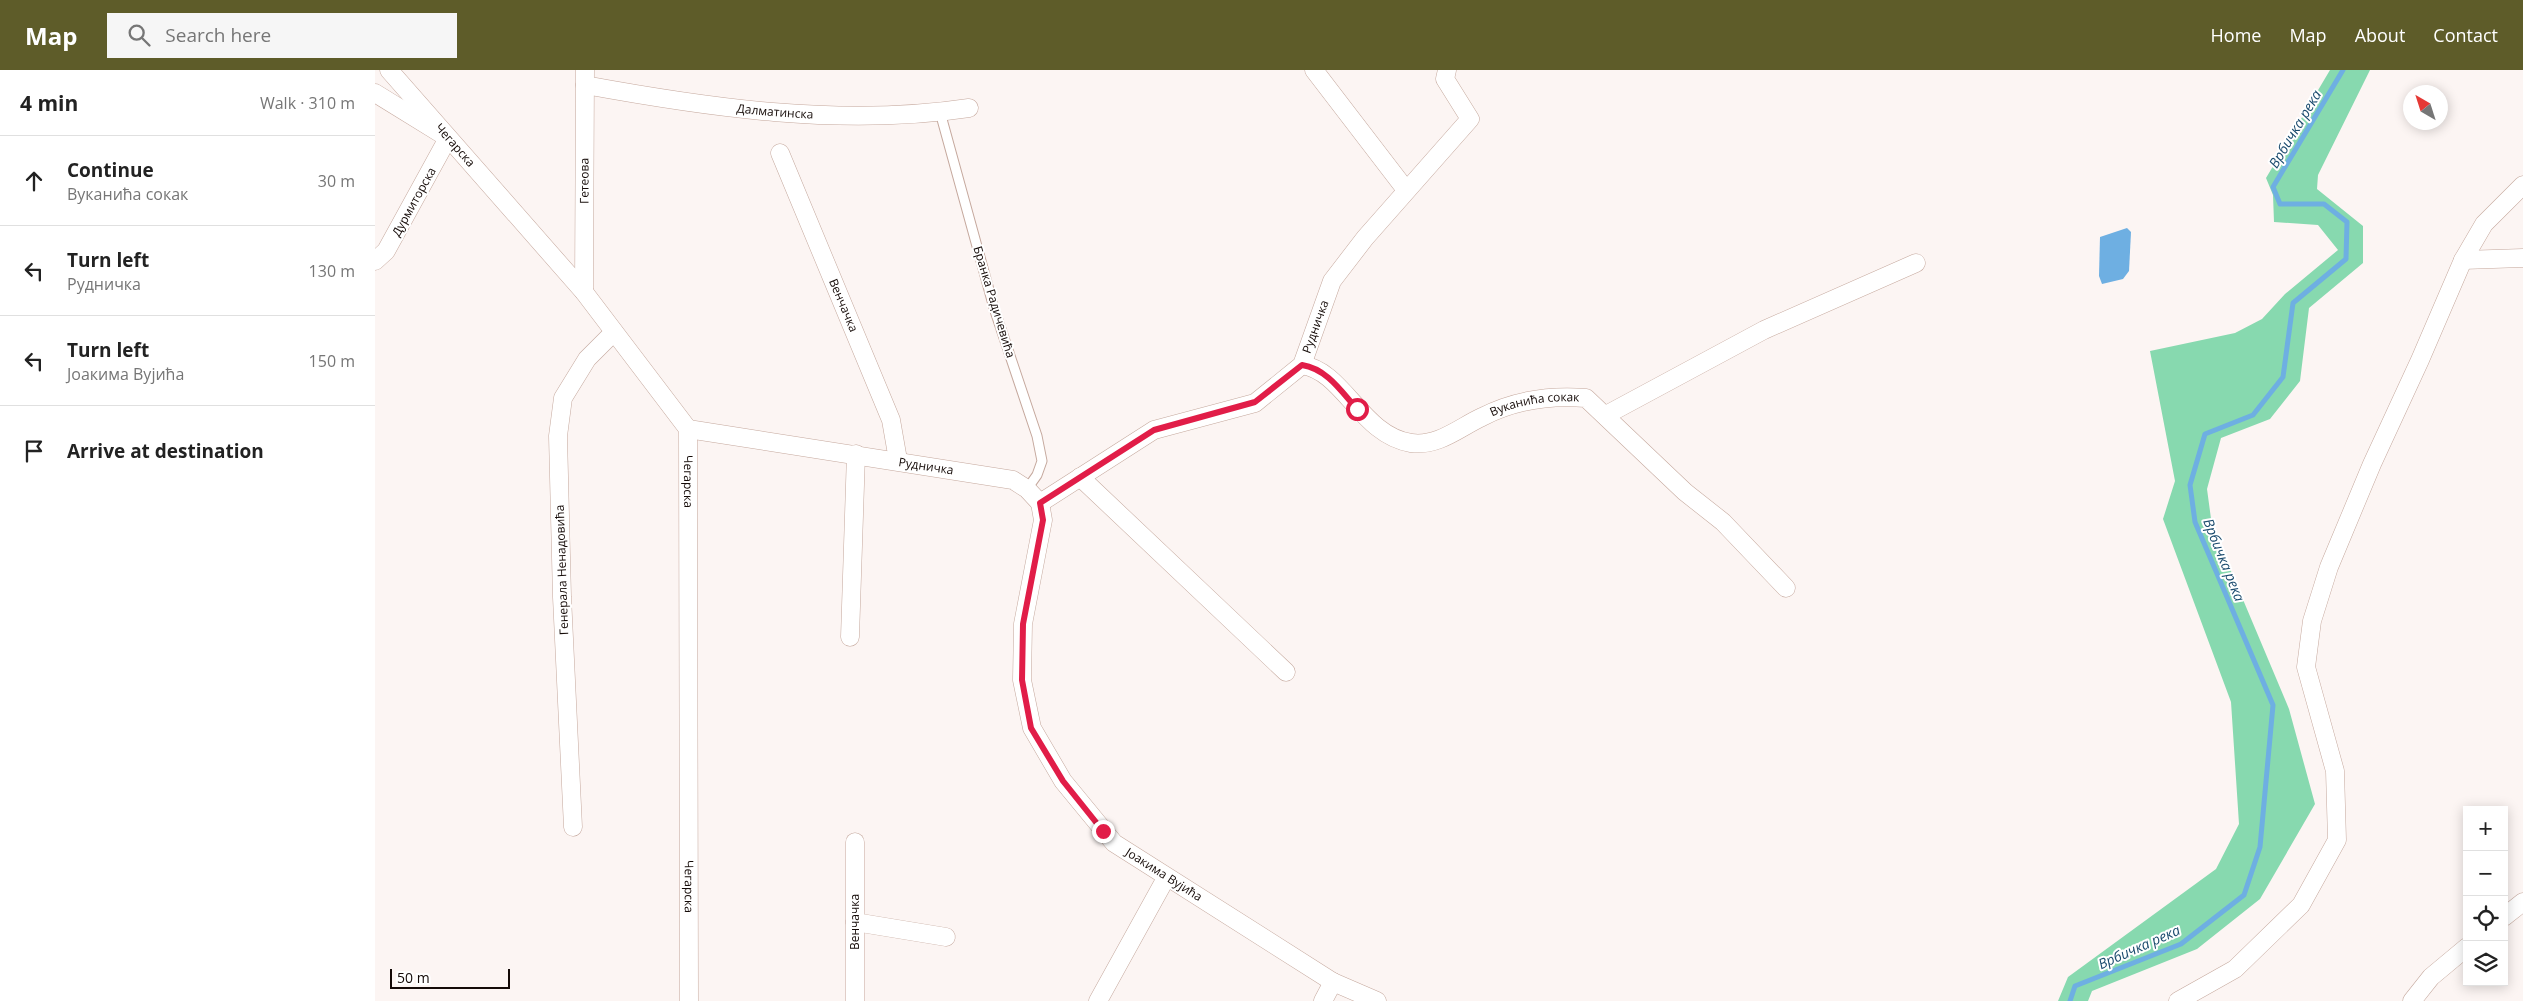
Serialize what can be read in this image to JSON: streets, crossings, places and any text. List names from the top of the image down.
{
  "streets": {
    "street": [
      "Далматинска",
      "Чегарска",
      "Гетеова",
      "Дурмиторска",
      "Венчачка",
      "Рудничка",
      "Вуканића сокак",
      "Генерала Ненадовића",
      "Јоакима Вујића"
    ],
    "lane": ["Бранка Радичевића"]
  },
  "crossings": [
    ["Далматинска", "Гетеова"],
    ["Далматинска", "Бранка Радичевића"],
    ["Чегарска", "Гетеова"],
    ["Чегарска", "Дурмиторска"],
    ["Чегарска", "Рудничка"],
    ["Чегарска", "Генерала Ненадовића"],
    ["Бранка Радичевића", "Рудничка"],
    ["Венчачка", "Рудничка"],
    ["Рудничка", "Вуканића сокак"],
    ["Рудничка", "Јоакима Вујића"]
  ],
  "water": ["Врбичка река"],
  "scale_bar": "50 m",
  "north": "top left",
  "page": {
    "header": "Map",
    "search": "Search here",
    "nav": [
      "Home",
      "Map",
      "About",
      "Contact"
    ],
    "heading": ["4 min", "Walk · 310 m"],
    "list": [
      ["Continue", "Вуканића сокак", "30 m"],
      ["Turn left", "Рудничка", "130 m"],
      ["Turn left", "Јоакима Вујића", "150 m"],
      "Arrive at destination"
    ],
    "map_buttons": ["+", "−"],
    "scale": "50 m"
  }
}
